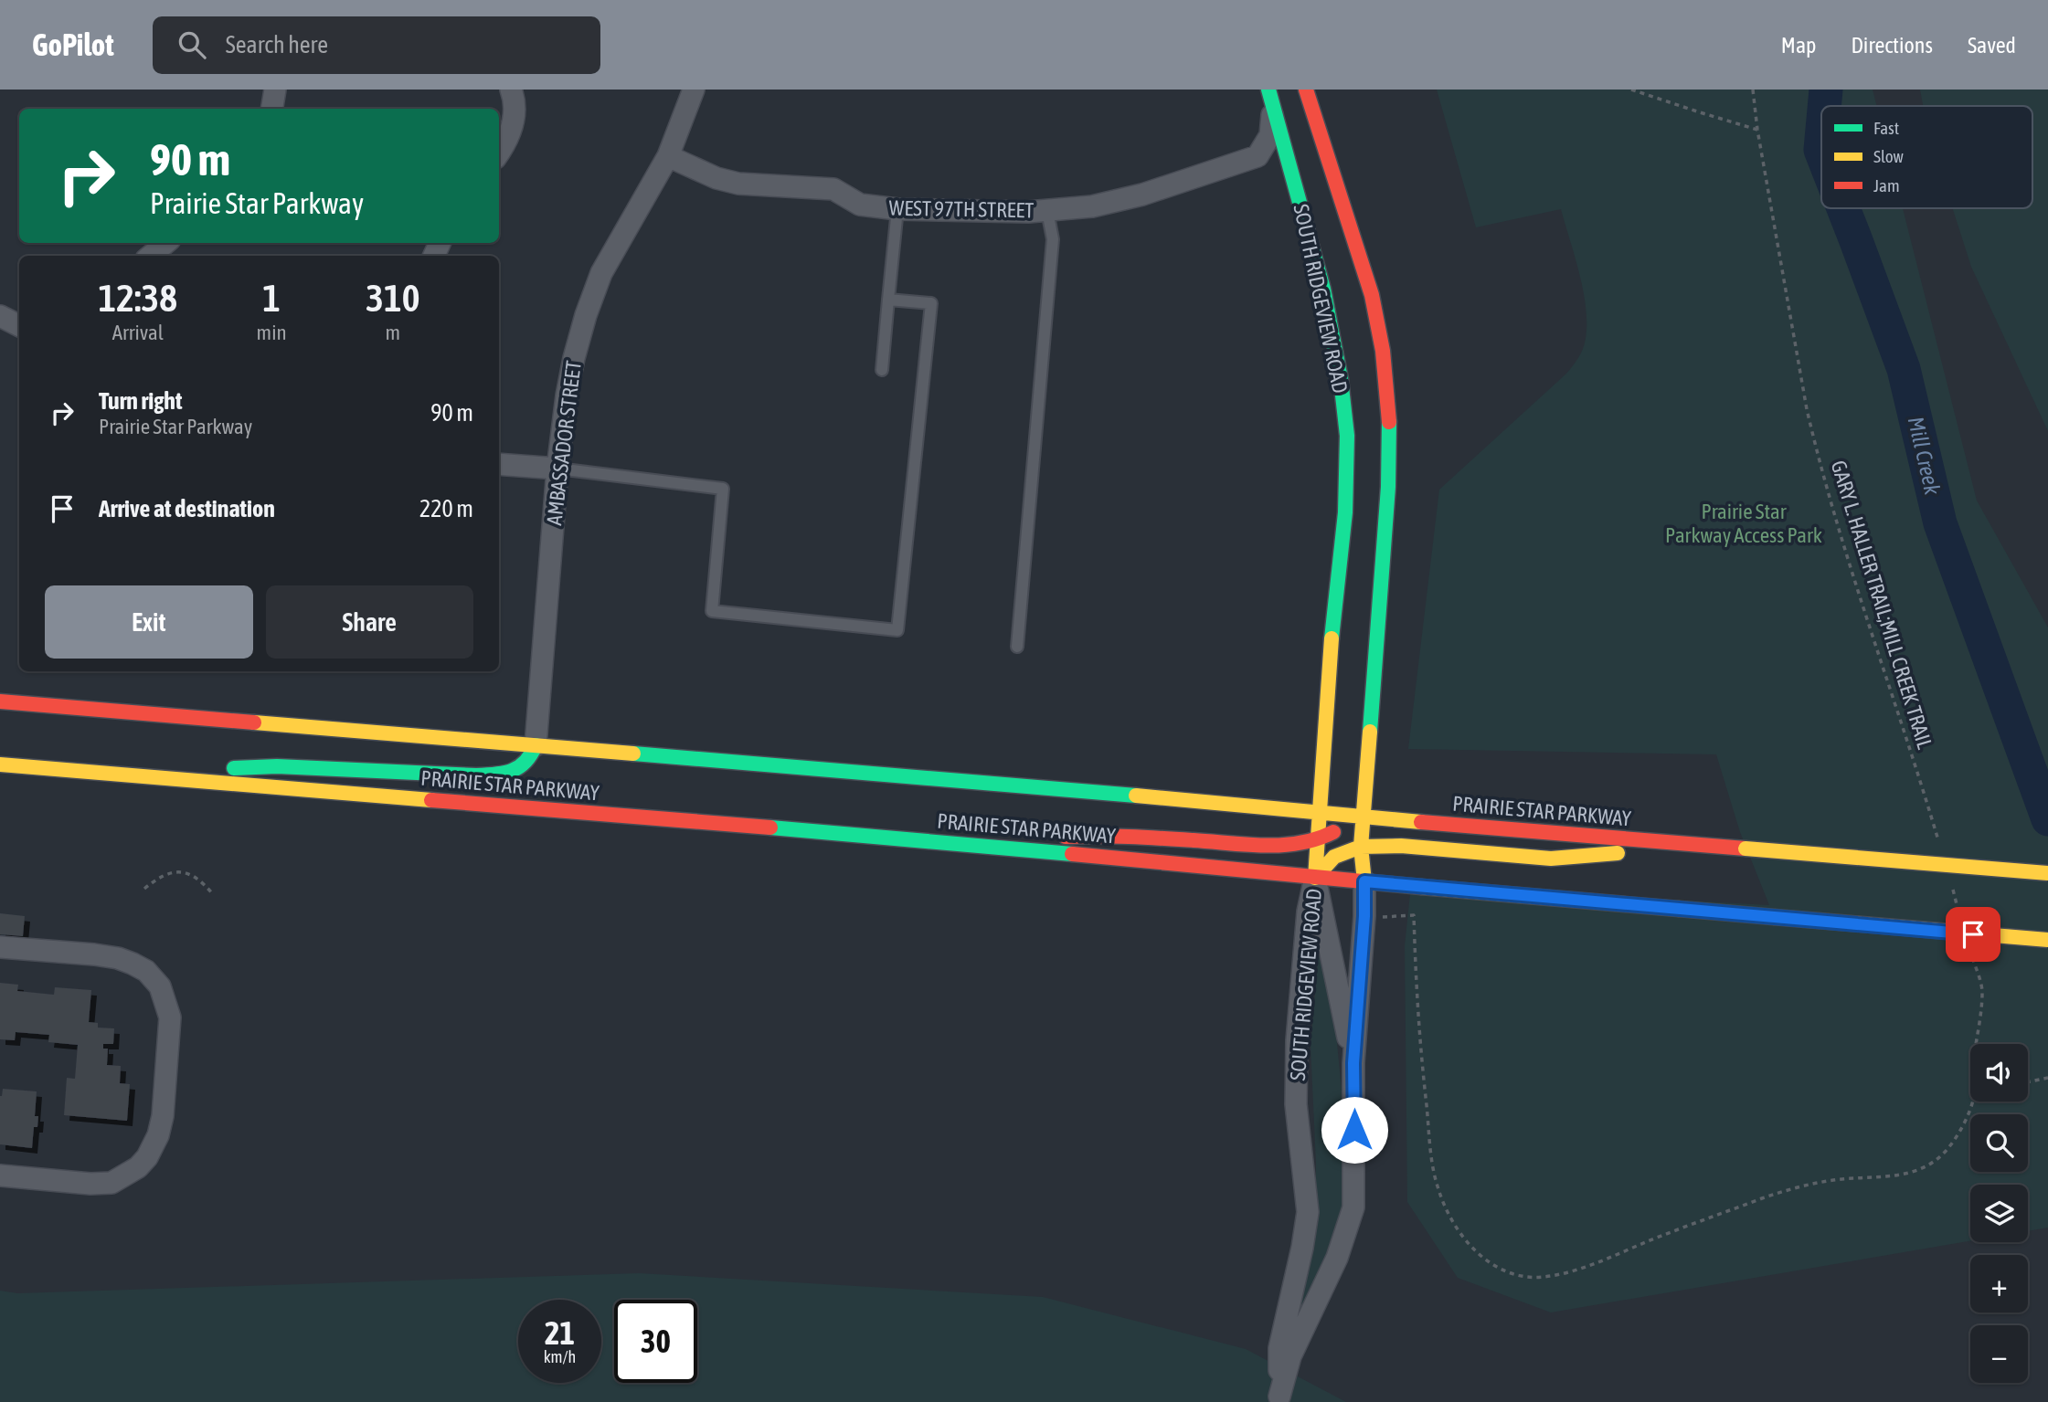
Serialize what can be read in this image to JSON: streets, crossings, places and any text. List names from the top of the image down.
{
  "streets": {
    "main road": ["SOUTH RIDGEVIEW ROAD", "PRAIRIE STAR PARKWAY"],
    "street": ["WEST 97TH STREET", "AMBASSADOR STREET"],
    "path": ["GARY L. HALLER TRAIL;MILL CREEK TRAIL"]
  },
  "crossings": [
    ["WEST 97TH STREET", "AMBASSADOR STREET"],
    ["SOUTH RIDGEVIEW ROAD", "PRAIRIE STAR PARKWAY"],
    ["AMBASSADOR STREET", "PRAIRIE STAR PARKWAY"]
  ],
  "water": ["Mill Creek"],
  "parks": ["Prairie Star Parkway Access Park"],
  "legend": ["Fast", "Slow", "Jam"],
  "page": {
    "header": "GoPilot",
    "search": "Search here",
    "nav": ["Map", "Directions", "Saved"],
    "turn": ["90 m", "Prairie Star Parkway"],
    "eta": [
      "12:38",
      "Arrival",
      "1",
      "min",
      "310",
      "m"
    ],
    "list": [
      {
        "name": "Turn right",
        "note": "Prairie Star Parkway",
        "value": "90 m"
      },
      {
        "name": "Arrive at destination",
        "value": "220 m"
      }
    ],
    "buttons": ["Exit", "Share"],
    "map_buttons": ["+", "−"],
    "speed": "21 km/h",
    "limit": "30"
  }
}
